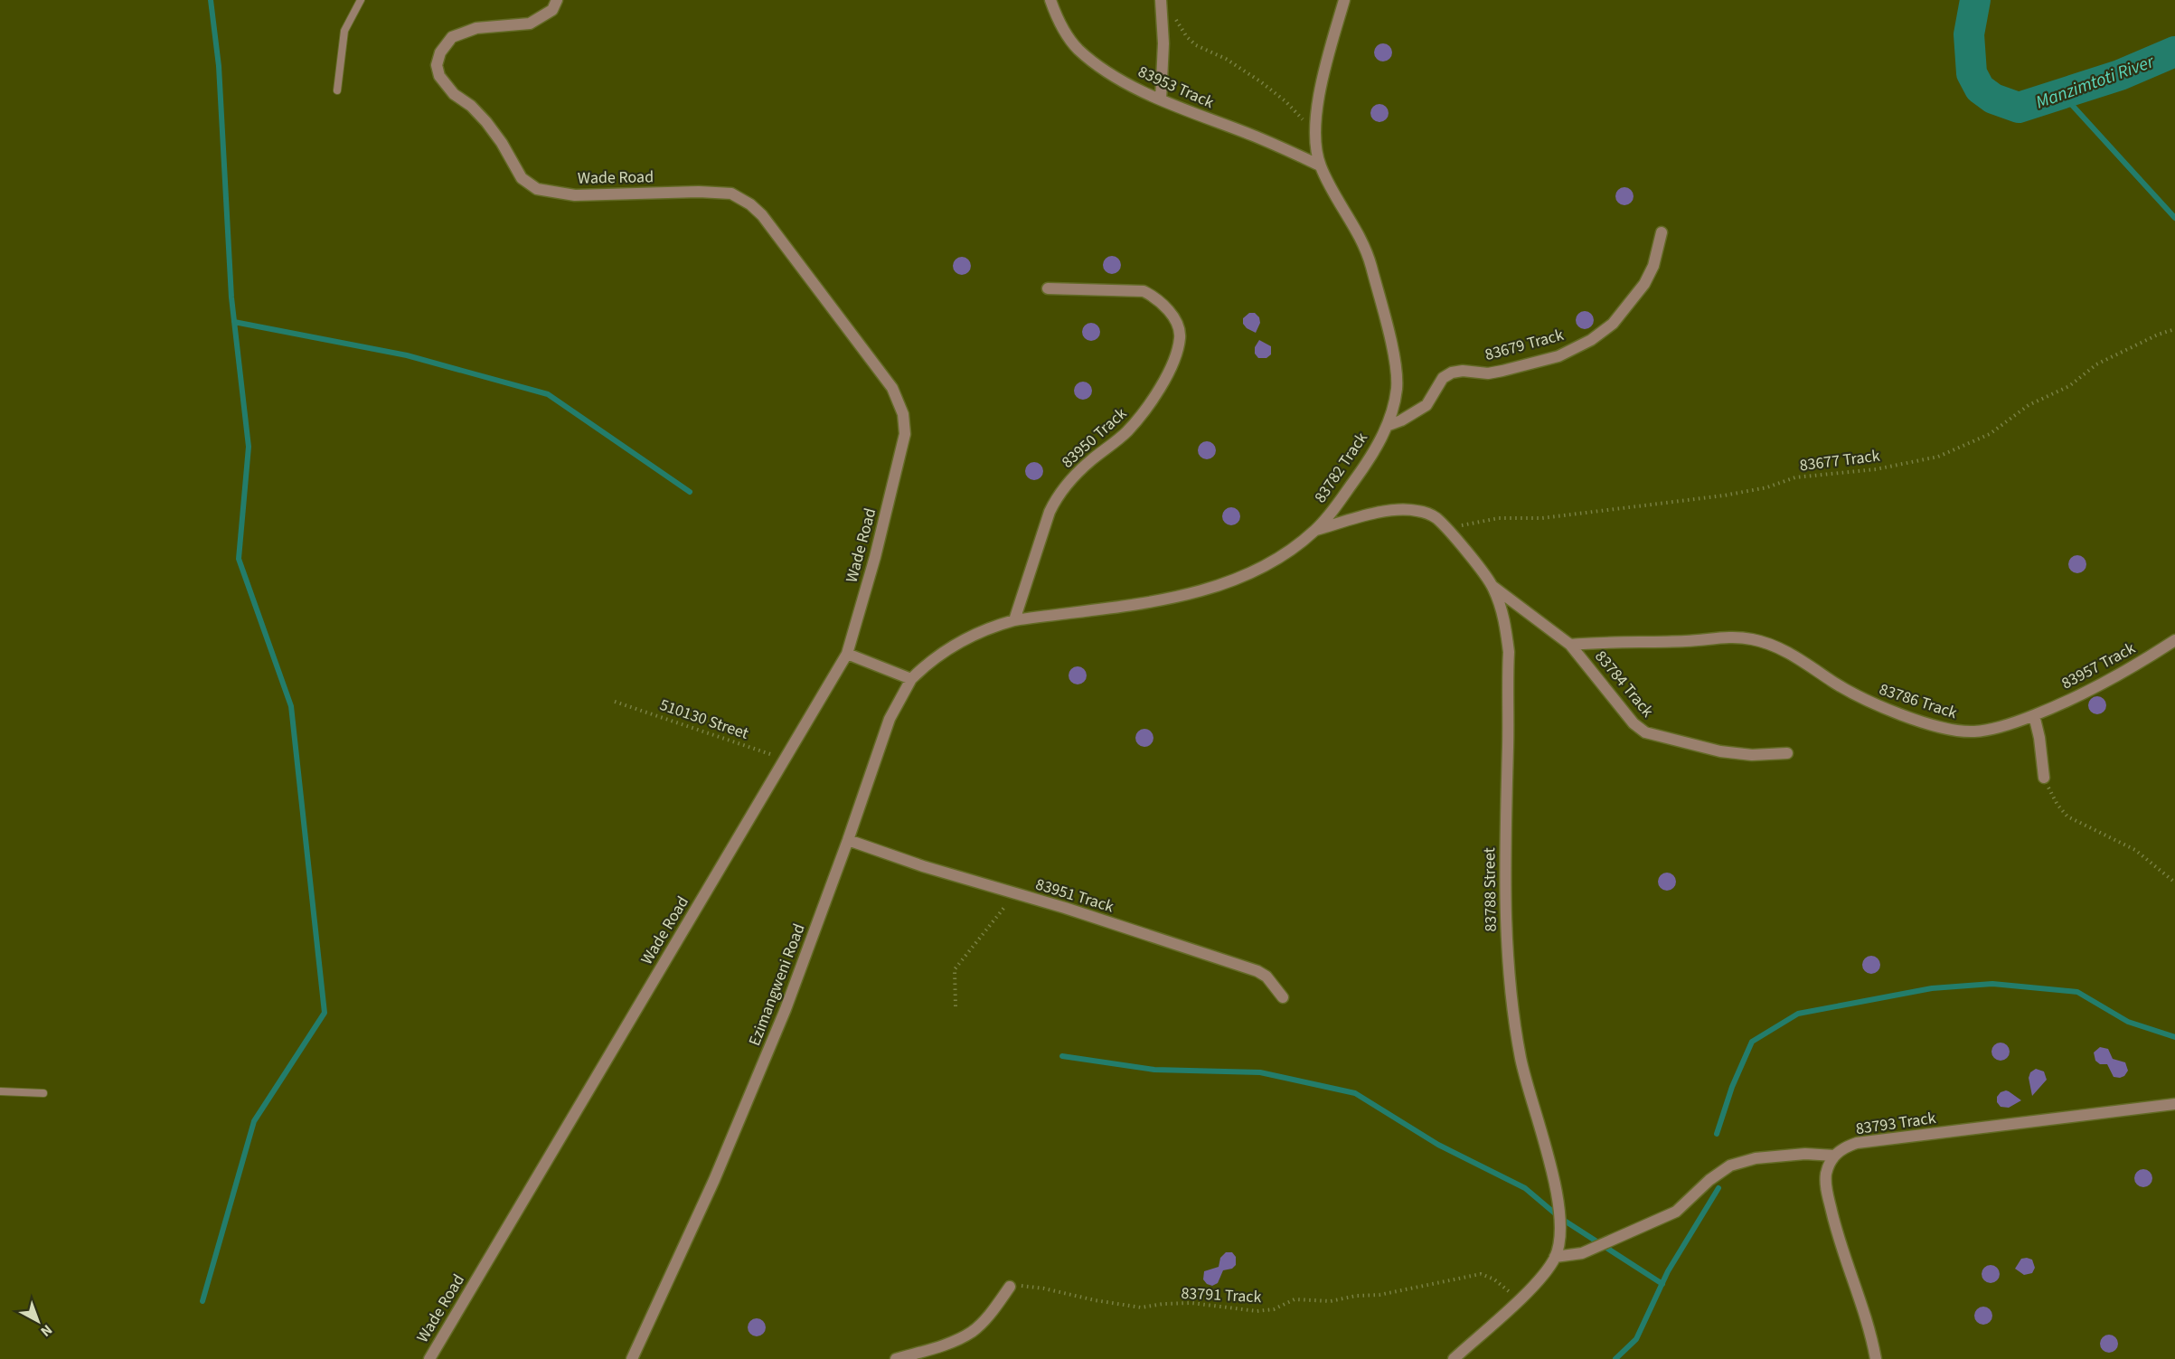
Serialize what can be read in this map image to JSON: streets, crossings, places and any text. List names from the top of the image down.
{
  "streets": {
    "street": [
      "83953 Track",
      "Wade Road",
      "83679 Track",
      "83950 Track",
      "83782 Track",
      "83957 Track",
      "83784 Track",
      "83786 Track",
      "83788 Street",
      "83951 Track",
      "Ezimangweni Road",
      "83793 Track"
    ],
    "path": ["83677 Track", "510130 Street", "83791 Track"]
  },
  "crossings": [
    ["83953 Track", "83782 Track"],
    ["Wade Road", "510130 Street"],
    ["83679 Track", "83782 Track"],
    ["83950 Track", "83782 Track"],
    ["83677 Track", "83788 Street"],
    ["83782 Track", "83788 Street"],
    ["83782 Track", "Ezimangweni Road"],
    ["83957 Track", "83786 Track"],
    ["83784 Track", "83786 Track"],
    ["83784 Track", "83788 Street"],
    ["83788 Street", "83791 Track"],
    ["83951 Track", "Ezimangweni Road"]
  ],
  "water": ["Manzimtoti River"],
  "north": "bottom right"
}
